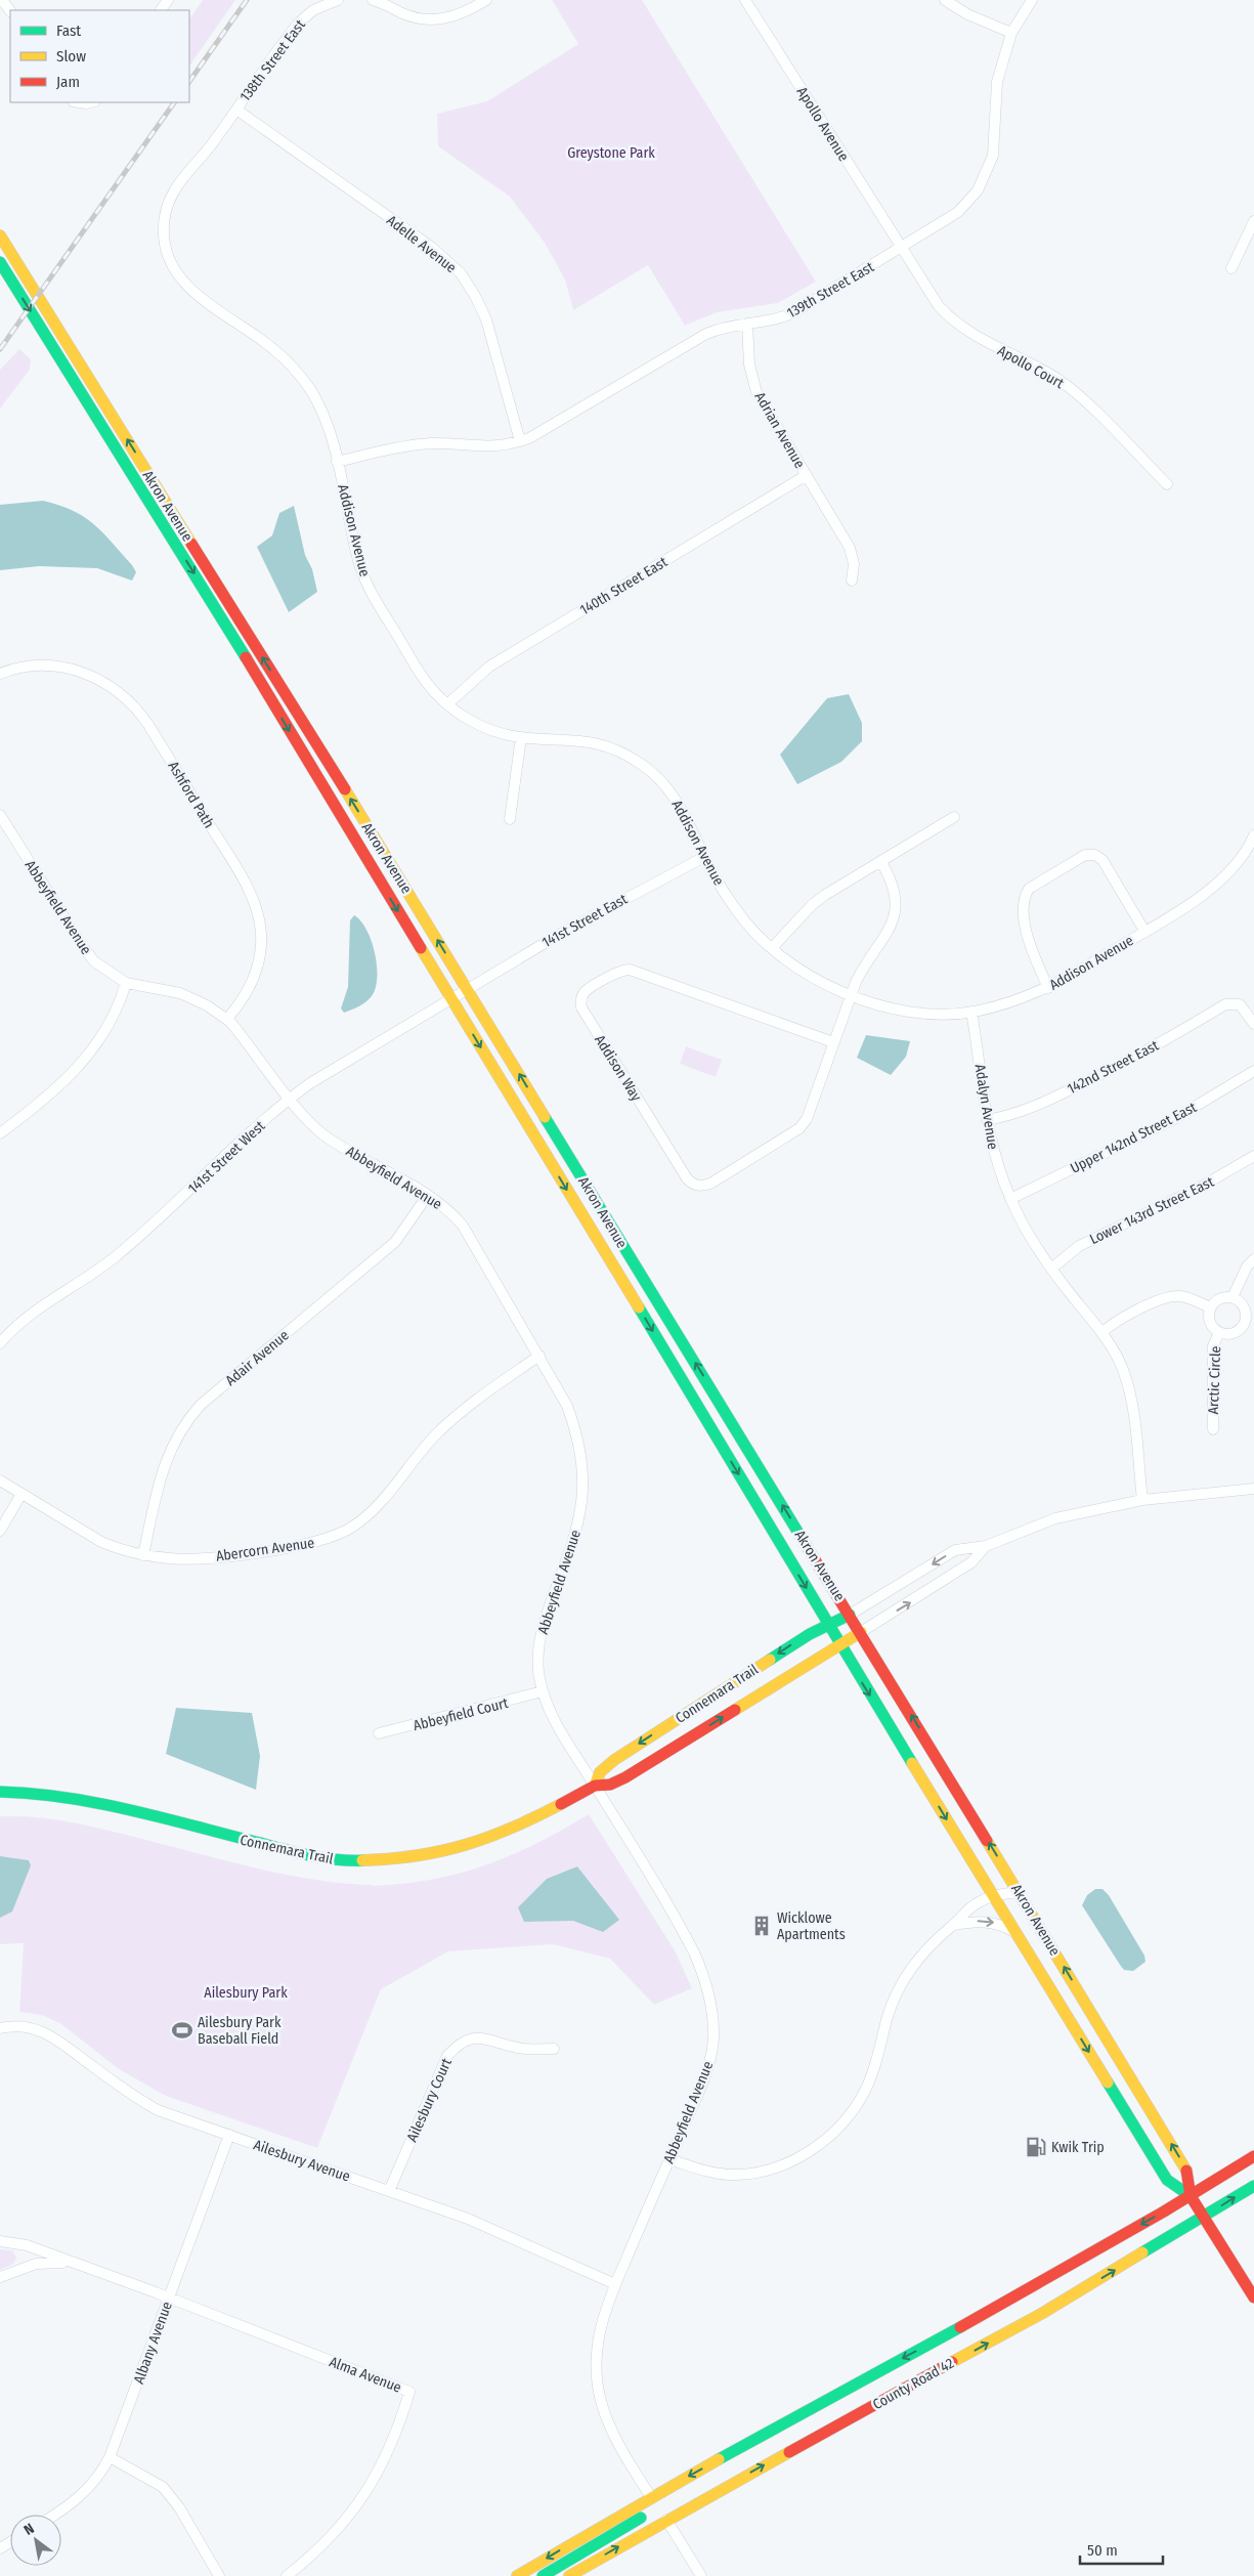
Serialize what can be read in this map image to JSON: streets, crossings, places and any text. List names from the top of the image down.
{
  "streets": {
    "main road": ["Akron Avenue", "Connemara Trail", "County Road 42"],
    "street": [
      "138th Street East",
      "Apollo Avenue",
      "Adelle Avenue",
      "139th Street East",
      "Apollo Court",
      "Adrian Avenue",
      "Addison Avenue",
      "140th Street East",
      "Ashford Path",
      "Abbeyfield Avenue",
      "141st Street East",
      "142nd Street East",
      "Addison Way",
      "Adalyn Avenue",
      "Upper 142nd Street East",
      "141st Street West",
      "Lower 143rd Street East",
      "Adair Avenue",
      "Arctic Circle",
      "Abercorn Avenue",
      "Abbeyfield Court",
      "Ailesbury Court",
      "Ailesbury Avenue",
      "Albany Avenue",
      "Alma Avenue"
    ]
  },
  "crossings": [
    ["138th Street East", "Adelle Avenue"],
    ["138th Street East", "Addison Avenue"],
    ["Apollo Avenue", "139th Street East"],
    ["Apollo Avenue", "Apollo Court"],
    ["Adelle Avenue", "139th Street East"],
    ["Adelle Avenue", "Addison Avenue"],
    ["139th Street East", "Apollo Court"],
    ["139th Street East", "Adrian Avenue"],
    ["139th Street East", "Addison Avenue"],
    ["Adrian Avenue", "140th Street East"],
    ["Akron Avenue", "141st Street East"],
    ["Akron Avenue", "141st Street West"],
    ["Akron Avenue", "Connemara Trail"],
    ["Akron Avenue", "County Road 42"],
    ["Addison Avenue", "140th Street East"],
    ["Addison Avenue", "141st Street East"],
    ["Addison Avenue", "Addison Way"],
    ["Addison Avenue", "Adalyn Avenue"],
    ["Ashford Path", "Abbeyfield Avenue"],
    ["Abbeyfield Avenue", "141st Street West"],
    ["Abbeyfield Avenue", "Adair Avenue"],
    ["Abbeyfield Avenue", "Abercorn Avenue"],
    ["Abbeyfield Avenue", "Connemara Trail"],
    ["Abbeyfield Avenue", "Abbeyfield Court"],
    ["Abbeyfield Avenue", "Ailesbury Avenue"],
    ["Abbeyfield Avenue", "County Road 42"],
    ["141st Street East", "141st Street West"],
    ["142nd Street East", "Adalyn Avenue"],
    ["Adalyn Avenue", "Upper 142nd Street East"],
    ["Adalyn Avenue", "Lower 143rd Street East"],
    ["Adair Avenue", "Abercorn Avenue"],
    ["Ailesbury Court", "Ailesbury Avenue"],
    ["Ailesbury Avenue", "Albany Avenue"],
    ["Albany Avenue", "Alma Avenue"]
  ],
  "parks": ["Greystone Park", "Ailesbury Park"],
  "places": {
    "building": ["Wicklowe Apartments"],
    "sports": ["Ailesbury Park Baseball Field"],
    "fuel station": ["Kwik Trip"]
  },
  "legend": ["Fast", "Slow", "Jam"],
  "scale_bar": "50 m",
  "north": "top left"
}
